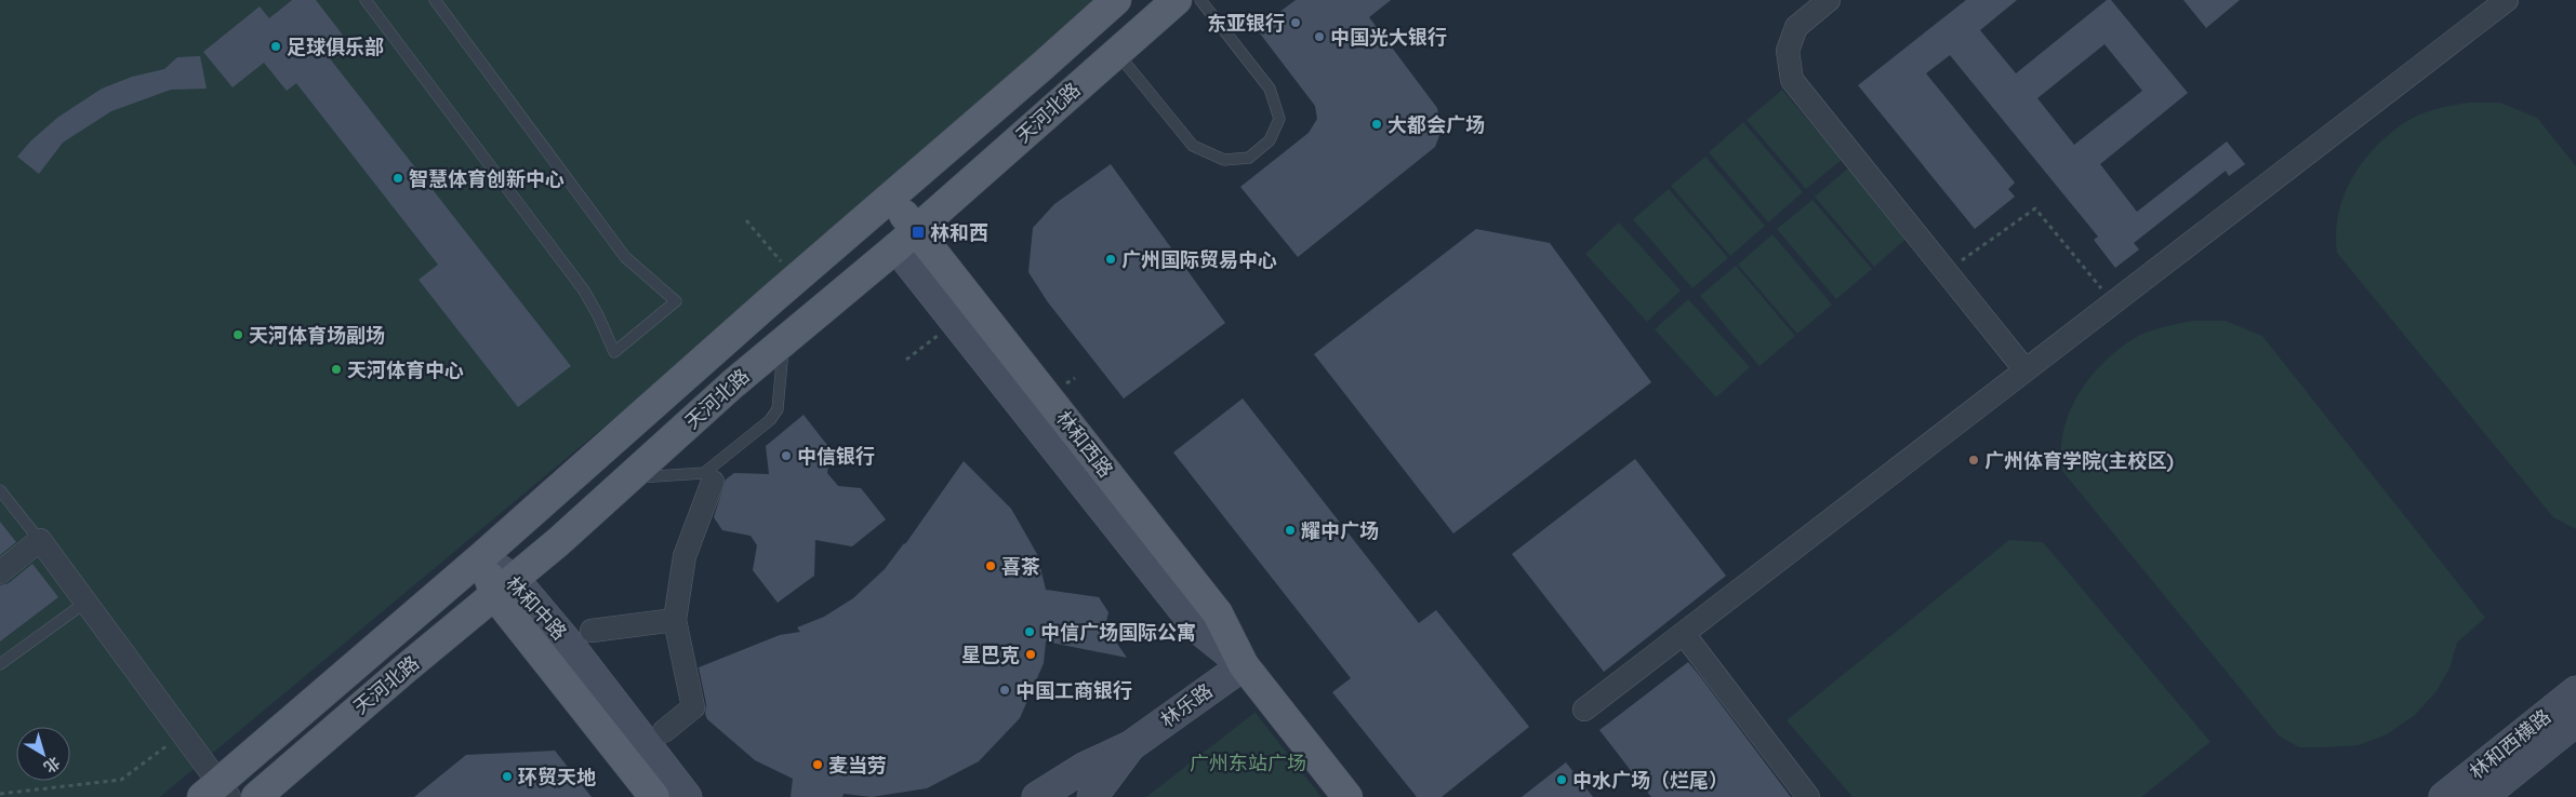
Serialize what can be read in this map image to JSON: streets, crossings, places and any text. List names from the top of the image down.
{
  "streets": {
    "main road": [
      "天河北路",
      "林和西路",
      "林和中路",
      "林乐路",
      "林和西横路"
    ]
  },
  "crossings": [
    ["天河北路", "林和西路"],
    ["天河北路", "林和中路"],
    ["林和西路", "林乐路"]
  ],
  "parks": ["广州东站广场"],
  "places": {
    "other": [
      "东亚银行",
      "中国光大银行",
      "足球俱乐部",
      "大都会广场",
      "智慧体育创新中心",
      "广州国际贸易中心",
      "天河体育场副场",
      "天河体育中心",
      "中信银行",
      "广州体育学院(主校区)",
      "耀中广场",
      "喜茶",
      "中信广场国际公寓",
      "星巴克",
      "中国工商银行",
      "麦当劳",
      "环贸天地",
      "中水广场（烂尾）"
    ],
    "transit": ["林和西"]
  },
  "north": "bottom right"
}
